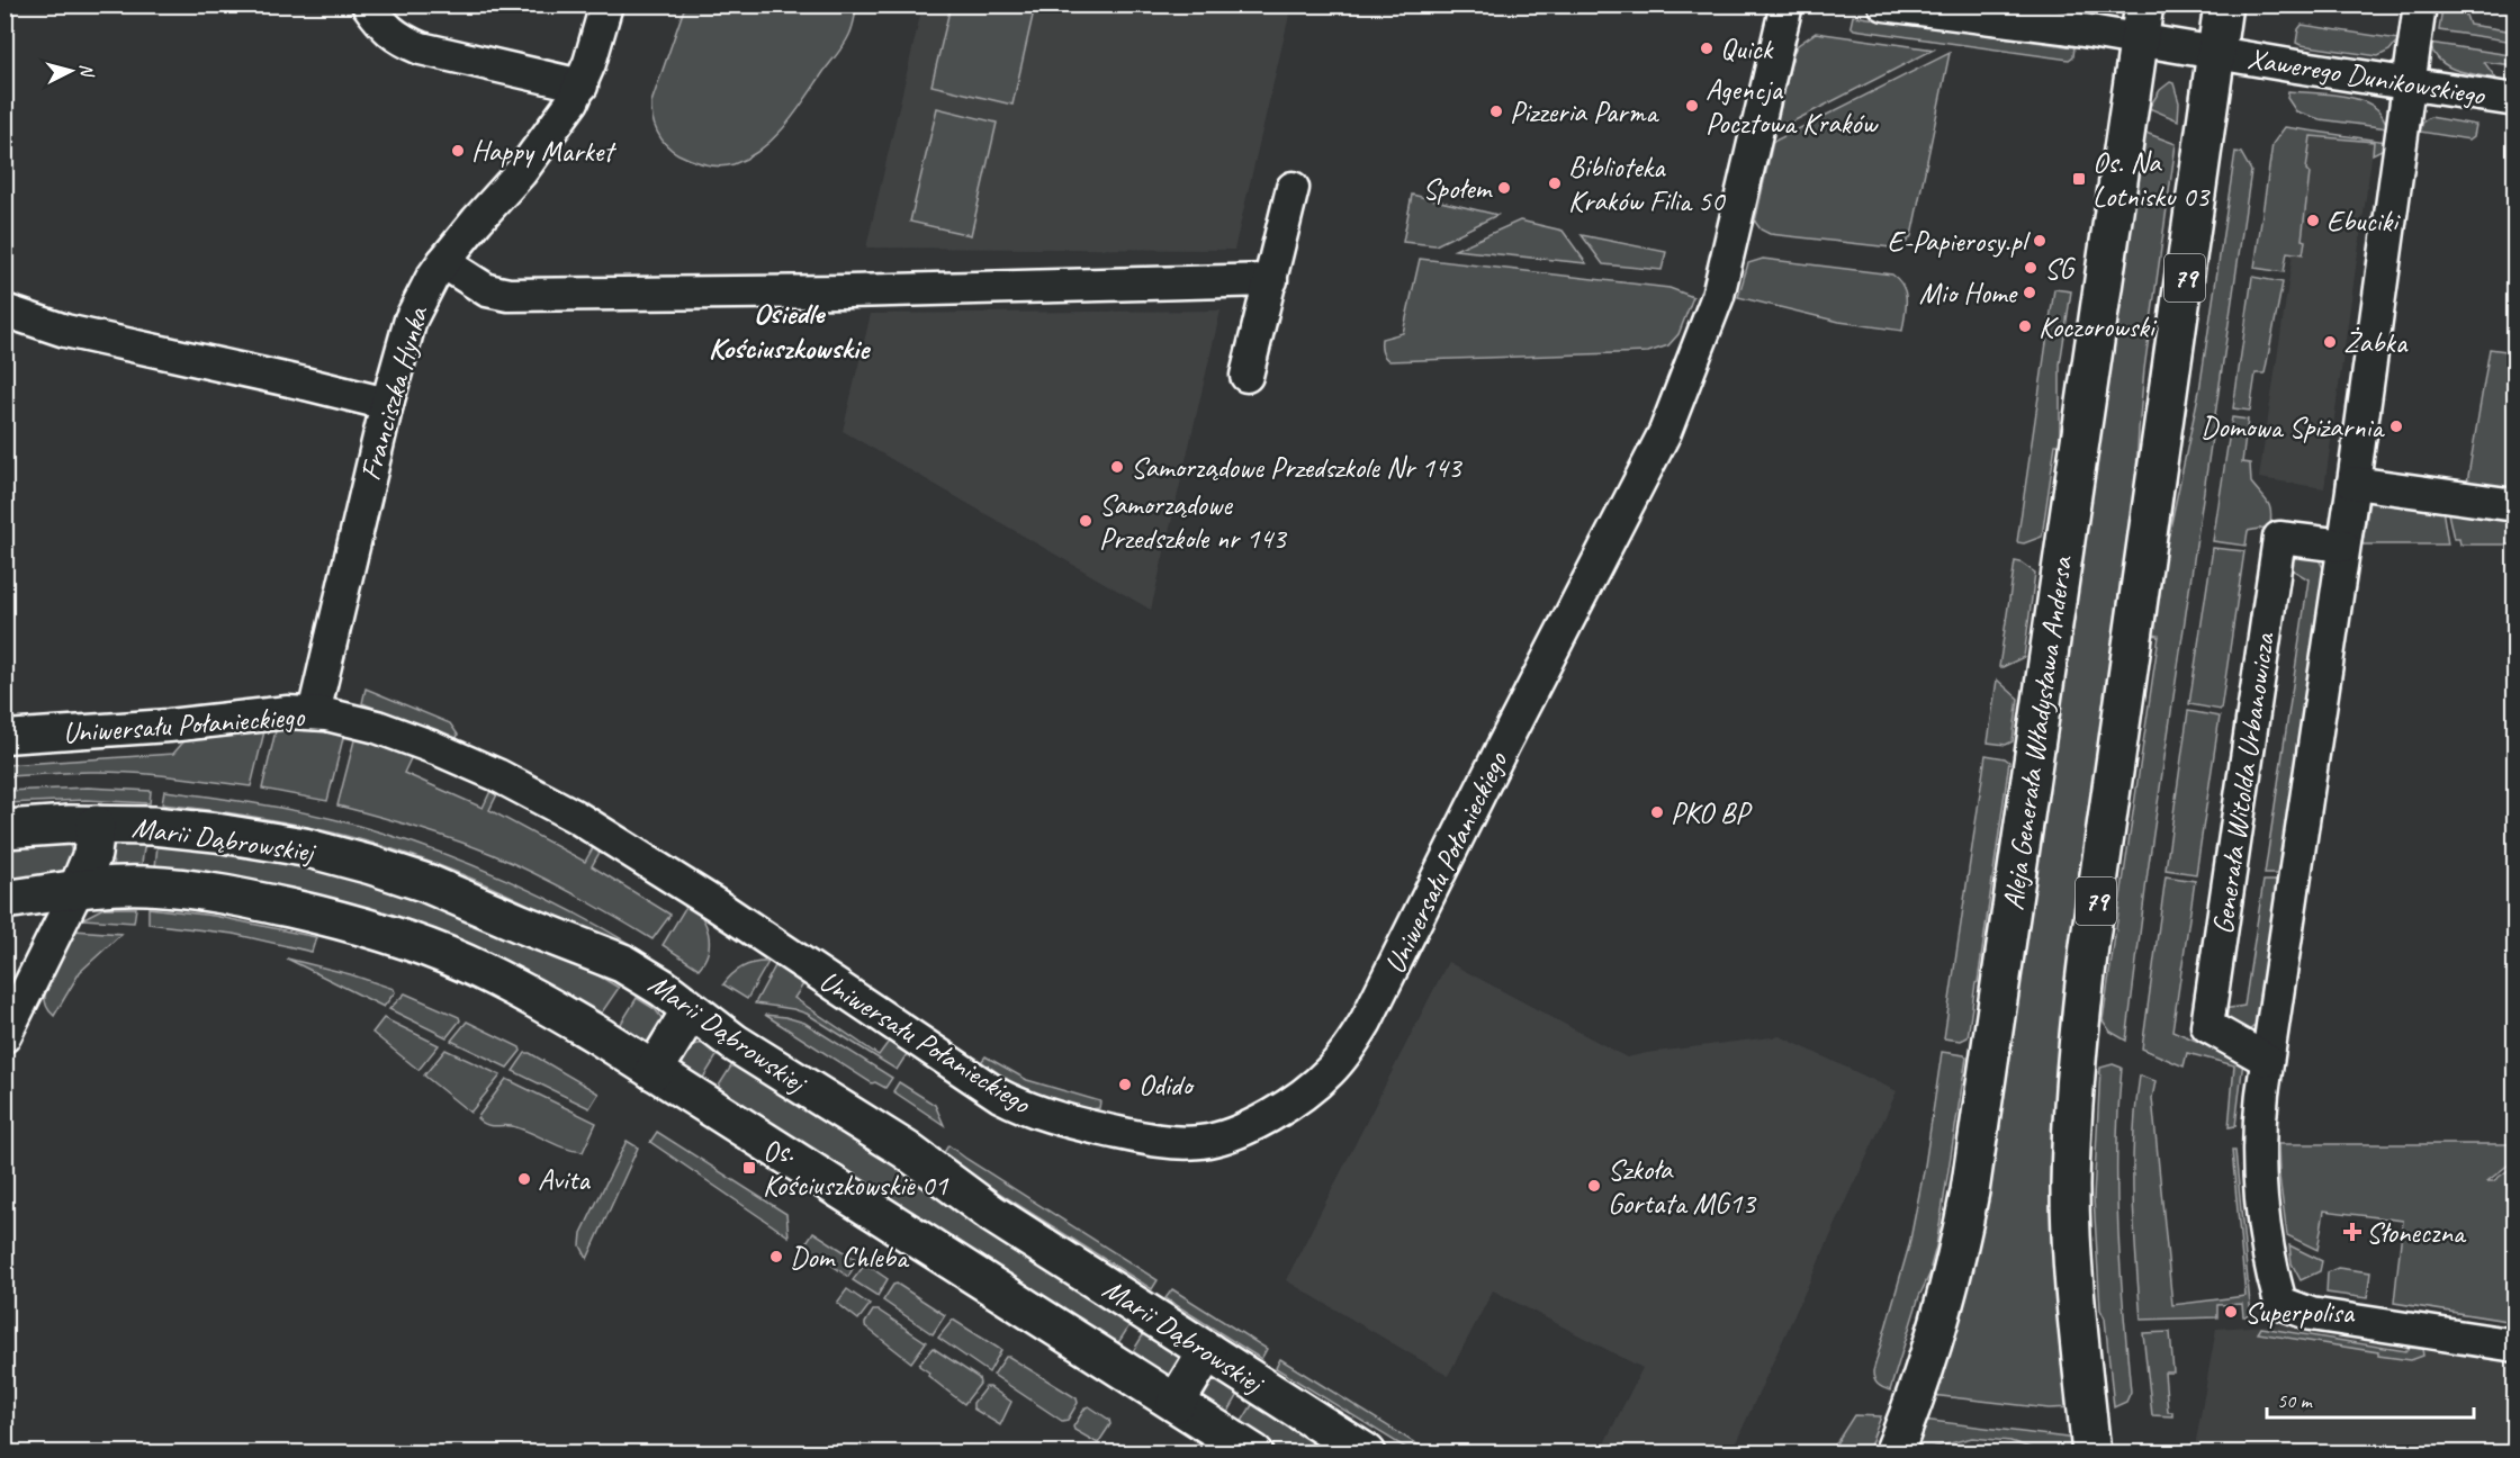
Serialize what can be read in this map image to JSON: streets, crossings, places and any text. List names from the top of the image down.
{
  "streets": {
    "street": [
      "Xawerego Dunikowskiego",
      "79",
      "Franciszka Hynka",
      "Uniwersału Połanieckiego",
      "Aleja Generała Władysława Andersa",
      "Generała Witolda Urbanowicza",
      "Marii Dąbrowskiej"
    ]
  },
  "crossings": [
    ["Xawerego Dunikowskiego", "79"],
    ["Xawerego Dunikowskiego", "Aleja Generała Władysława Andersa"],
    ["Franciszka Hynka", "Uniwersału Połanieckiego"]
  ],
  "districts": ["Osiedle Kościuszkowskie"],
  "places": {
    "other": [
      "Quick",
      "Agencja Pocztowa Kraków",
      "Pizzeria Parma",
      "Happy Market",
      "Biblioteka Kraków Filia 50",
      "Społem",
      "Ebuciki",
      "E-Papierosy.pl",
      "SG",
      "Mio Home",
      "Koczorowski",
      "Żabka",
      "Domowa Spiżarnia",
      "Samorządowe Przedszkole Nr 143",
      "Samorządowe Przedszkole nr 143",
      "PKO BP",
      "Odido",
      "Avita",
      "Szkoła Gortata MG13",
      "Dom Chleba",
      "Superpolisa"
    ],
    "transit": ["Os. Na Lotnisku 03", "Os. Kościuszkowskie 01"],
    "health": ["Słoneczna"]
  },
  "scale_bar": "50 m",
  "north": "right"
}
